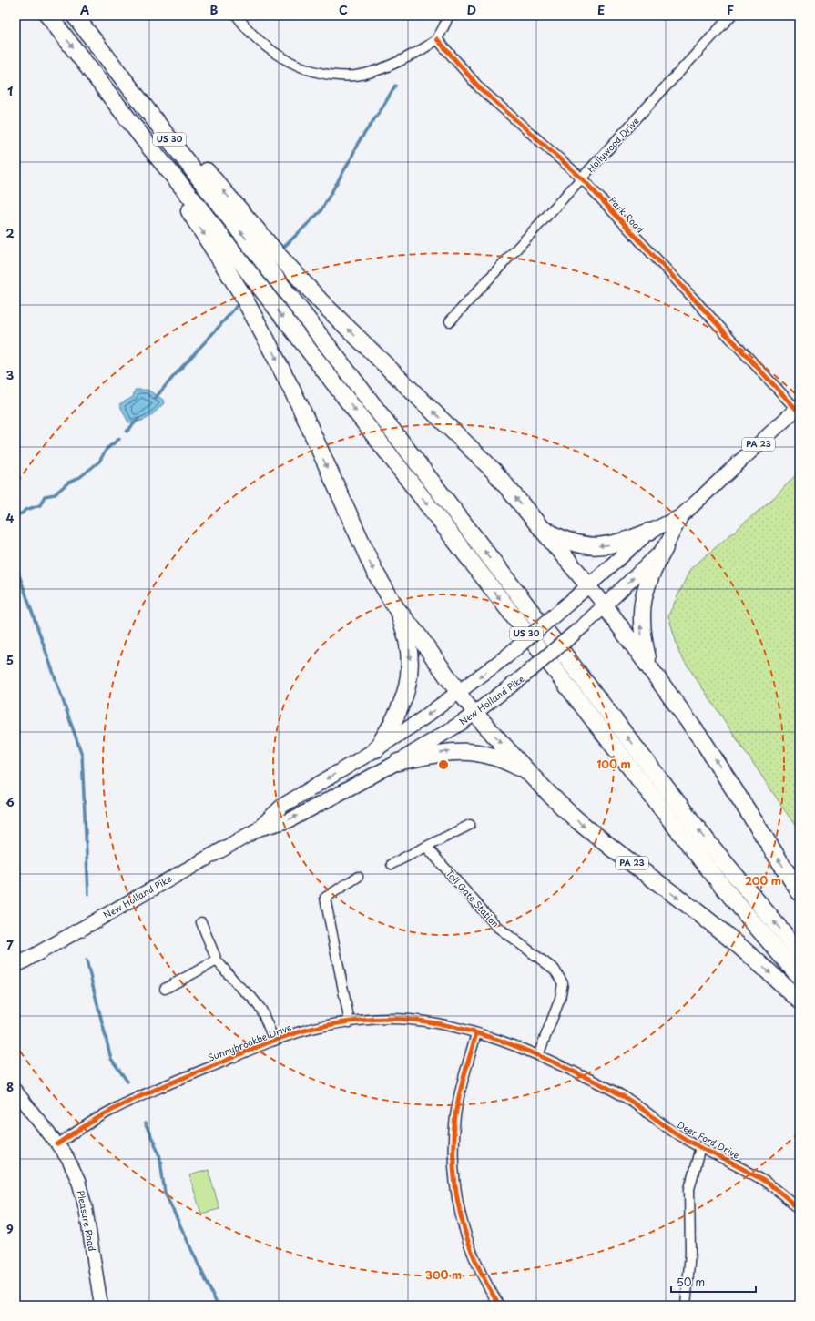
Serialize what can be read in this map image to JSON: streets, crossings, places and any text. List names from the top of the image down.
{
  "streets": {
    "highway": ["US 30", "PA 23"],
    "main road": ["New Holland Pike"],
    "street": [
      "Hollywood Drive",
      "Park Road",
      "Toll Gate Station",
      "Sunnybrookbe Drive",
      "Deer Ford Drive",
      "Pleasure Road"
    ]
  },
  "crossings": [
    ["Hollywood Drive", "Park Road"],
    ["Park Road", "New Holland Pike"],
    ["PA 23", "New Holland Pike"],
    ["Toll Gate Station", "Sunnybrookbe Drive"],
    ["Sunnybrookbe Drive", "Deer Ford Drive"],
    ["Sunnybrookbe Drive", "Pleasure Road"]
  ],
  "scale_bar": "50 m",
  "grid": {
    "columns": [
      "A",
      "B",
      "C",
      "D",
      "E",
      "F"
    ],
    "rows": [
      "1",
      "2",
      "3",
      "4",
      "5",
      "6",
      "7",
      "8",
      "9"
    ]
  },
  "rings": ["100 m", "200 m", "300 m"]
}
